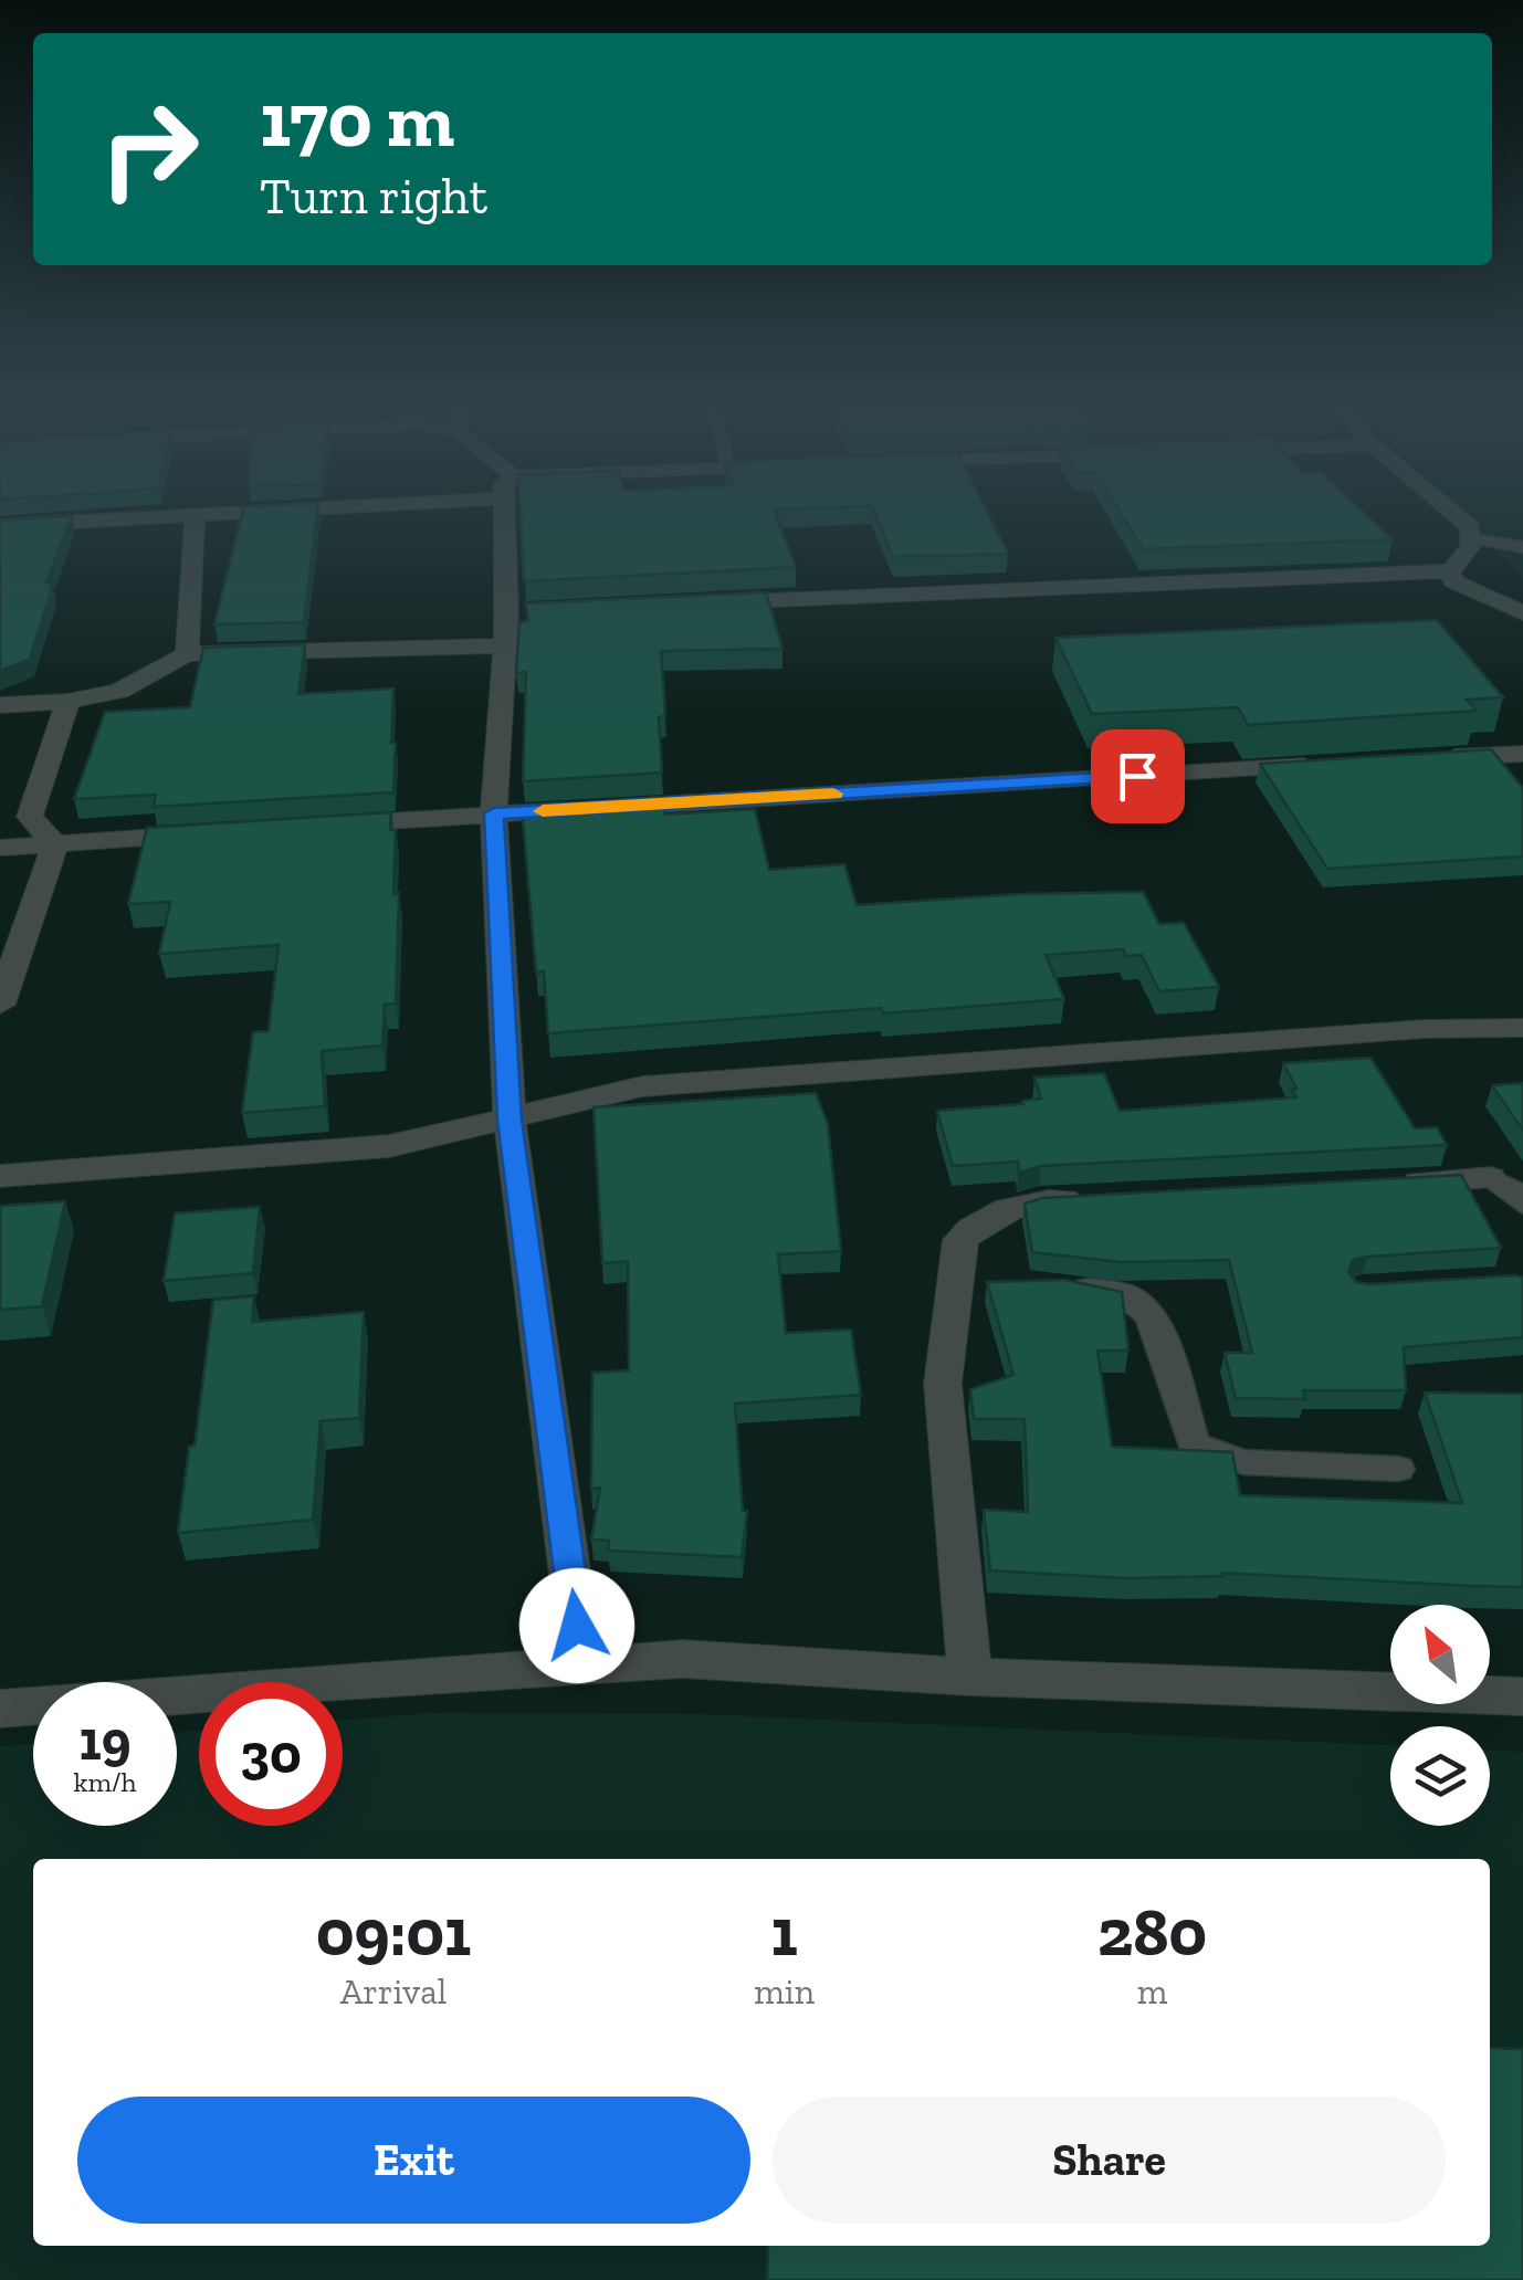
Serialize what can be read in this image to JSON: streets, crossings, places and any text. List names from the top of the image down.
{
  "north": "top left",
  "page": {
    "turn": ["170 m", "Turn right"],
    "speed": "19 km/h",
    "limit": "30",
    "eta": [
      "09:01",
      "Arrival",
      "1",
      "min",
      "280",
      "m"
    ],
    "buttons": ["Exit", "Share"]
  }
}
